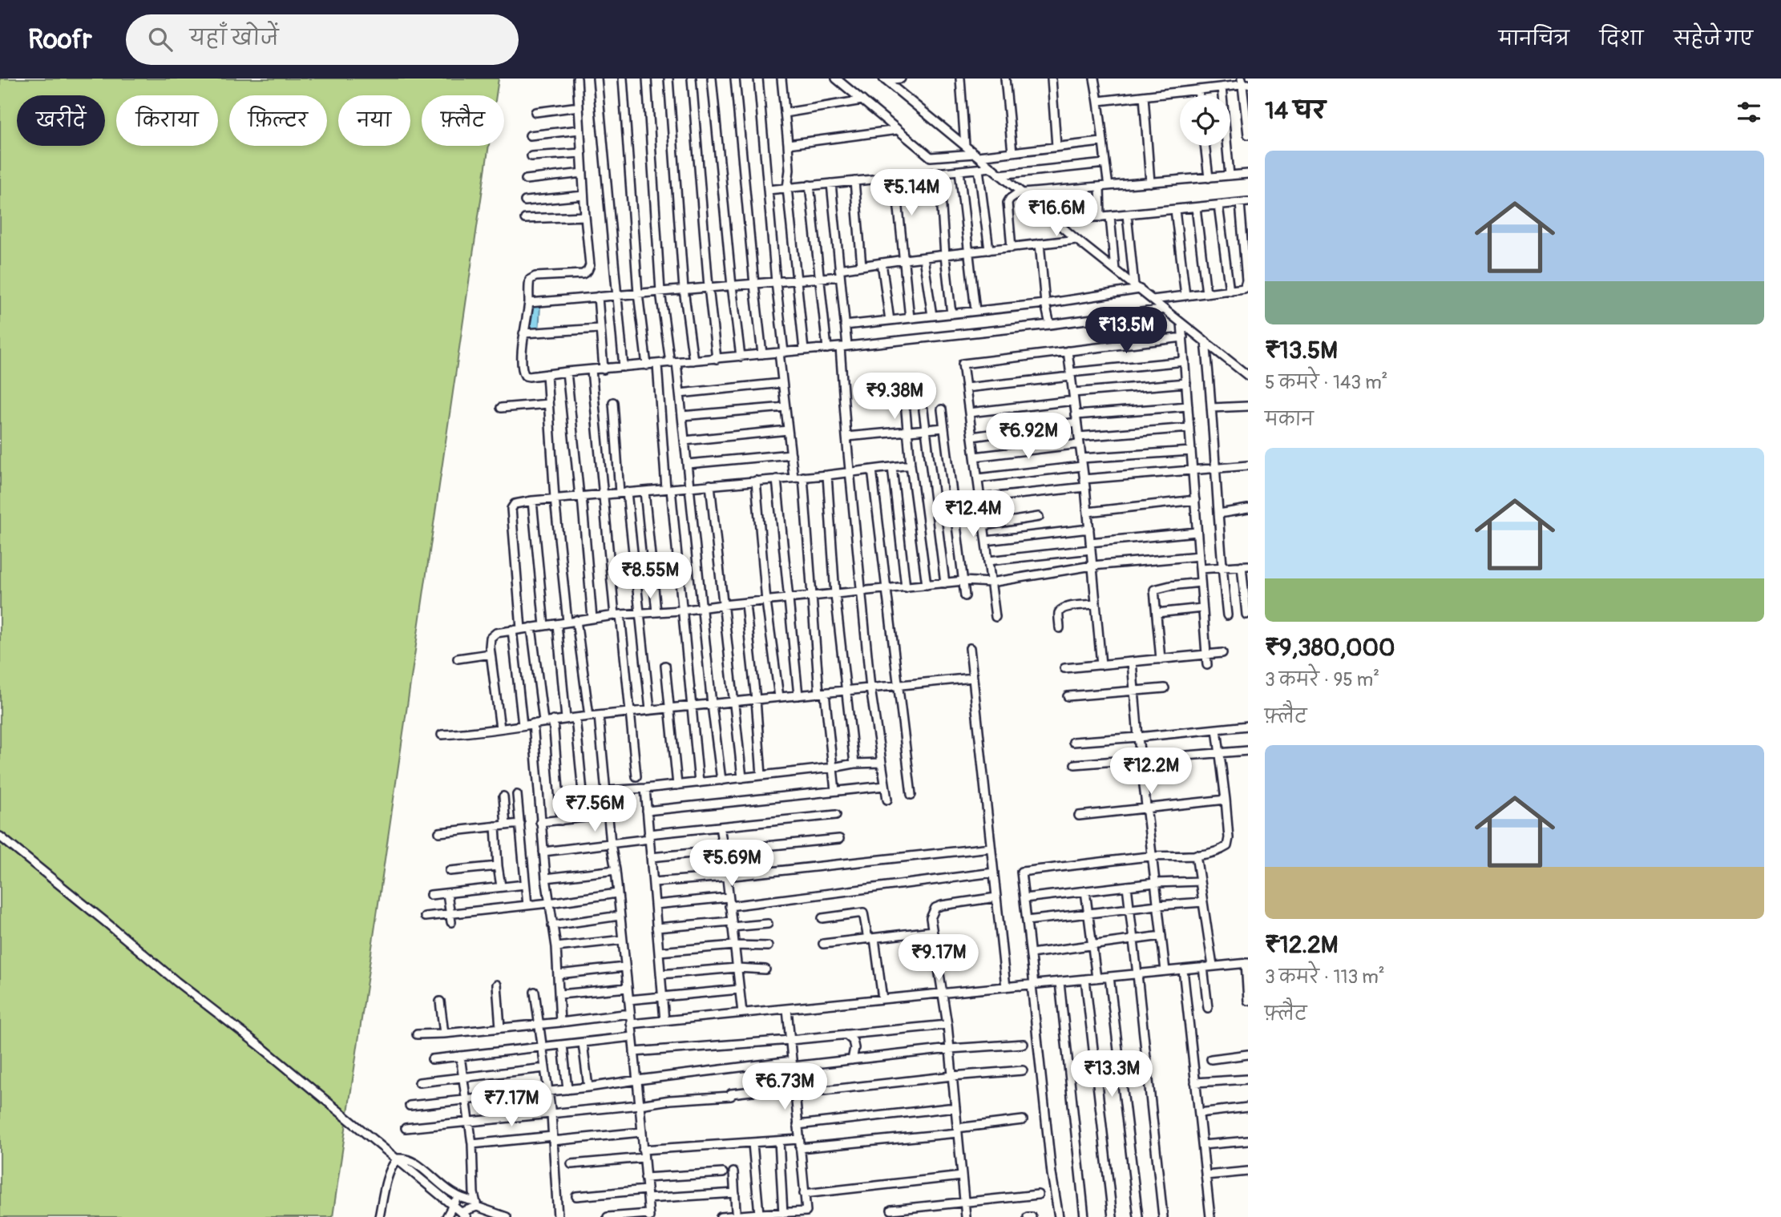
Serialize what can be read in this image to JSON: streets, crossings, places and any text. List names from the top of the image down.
{
  "page": {
    "header": "Roofr",
    "search": "यहाँ खोजें",
    "nav": ["मानचित्र", "दिशा", "सहेजे गए"],
    "heading": "14 घर",
    "chip": [
      "खरीदें",
      "किराया",
      "फ़िल्टर",
      "नया",
      "फ़्लैट"
    ],
    "list": [
      {
        "name": "₹13.5M",
        "note": "5 कमरे · 143 m² · मकान"
      },
      {
        "name": "₹9,380,000",
        "note": "3 कमरे · 95 m² · फ़्लैट"
      },
      {
        "name": "₹12.2M",
        "note": "3 कमरे · 113 m² · फ़्लैट"
      }
    ],
    "price": [
      "₹5.14M",
      "₹16.6M",
      "₹13.5M",
      "₹9.38M",
      "₹6.92M",
      "₹12.4M",
      "₹8.55M",
      "₹12.2M",
      "₹7.56M",
      "₹5.69M",
      "₹9.17M",
      "₹13.3M",
      "₹6.73M",
      "₹7.17M"
    ]
  }
}
